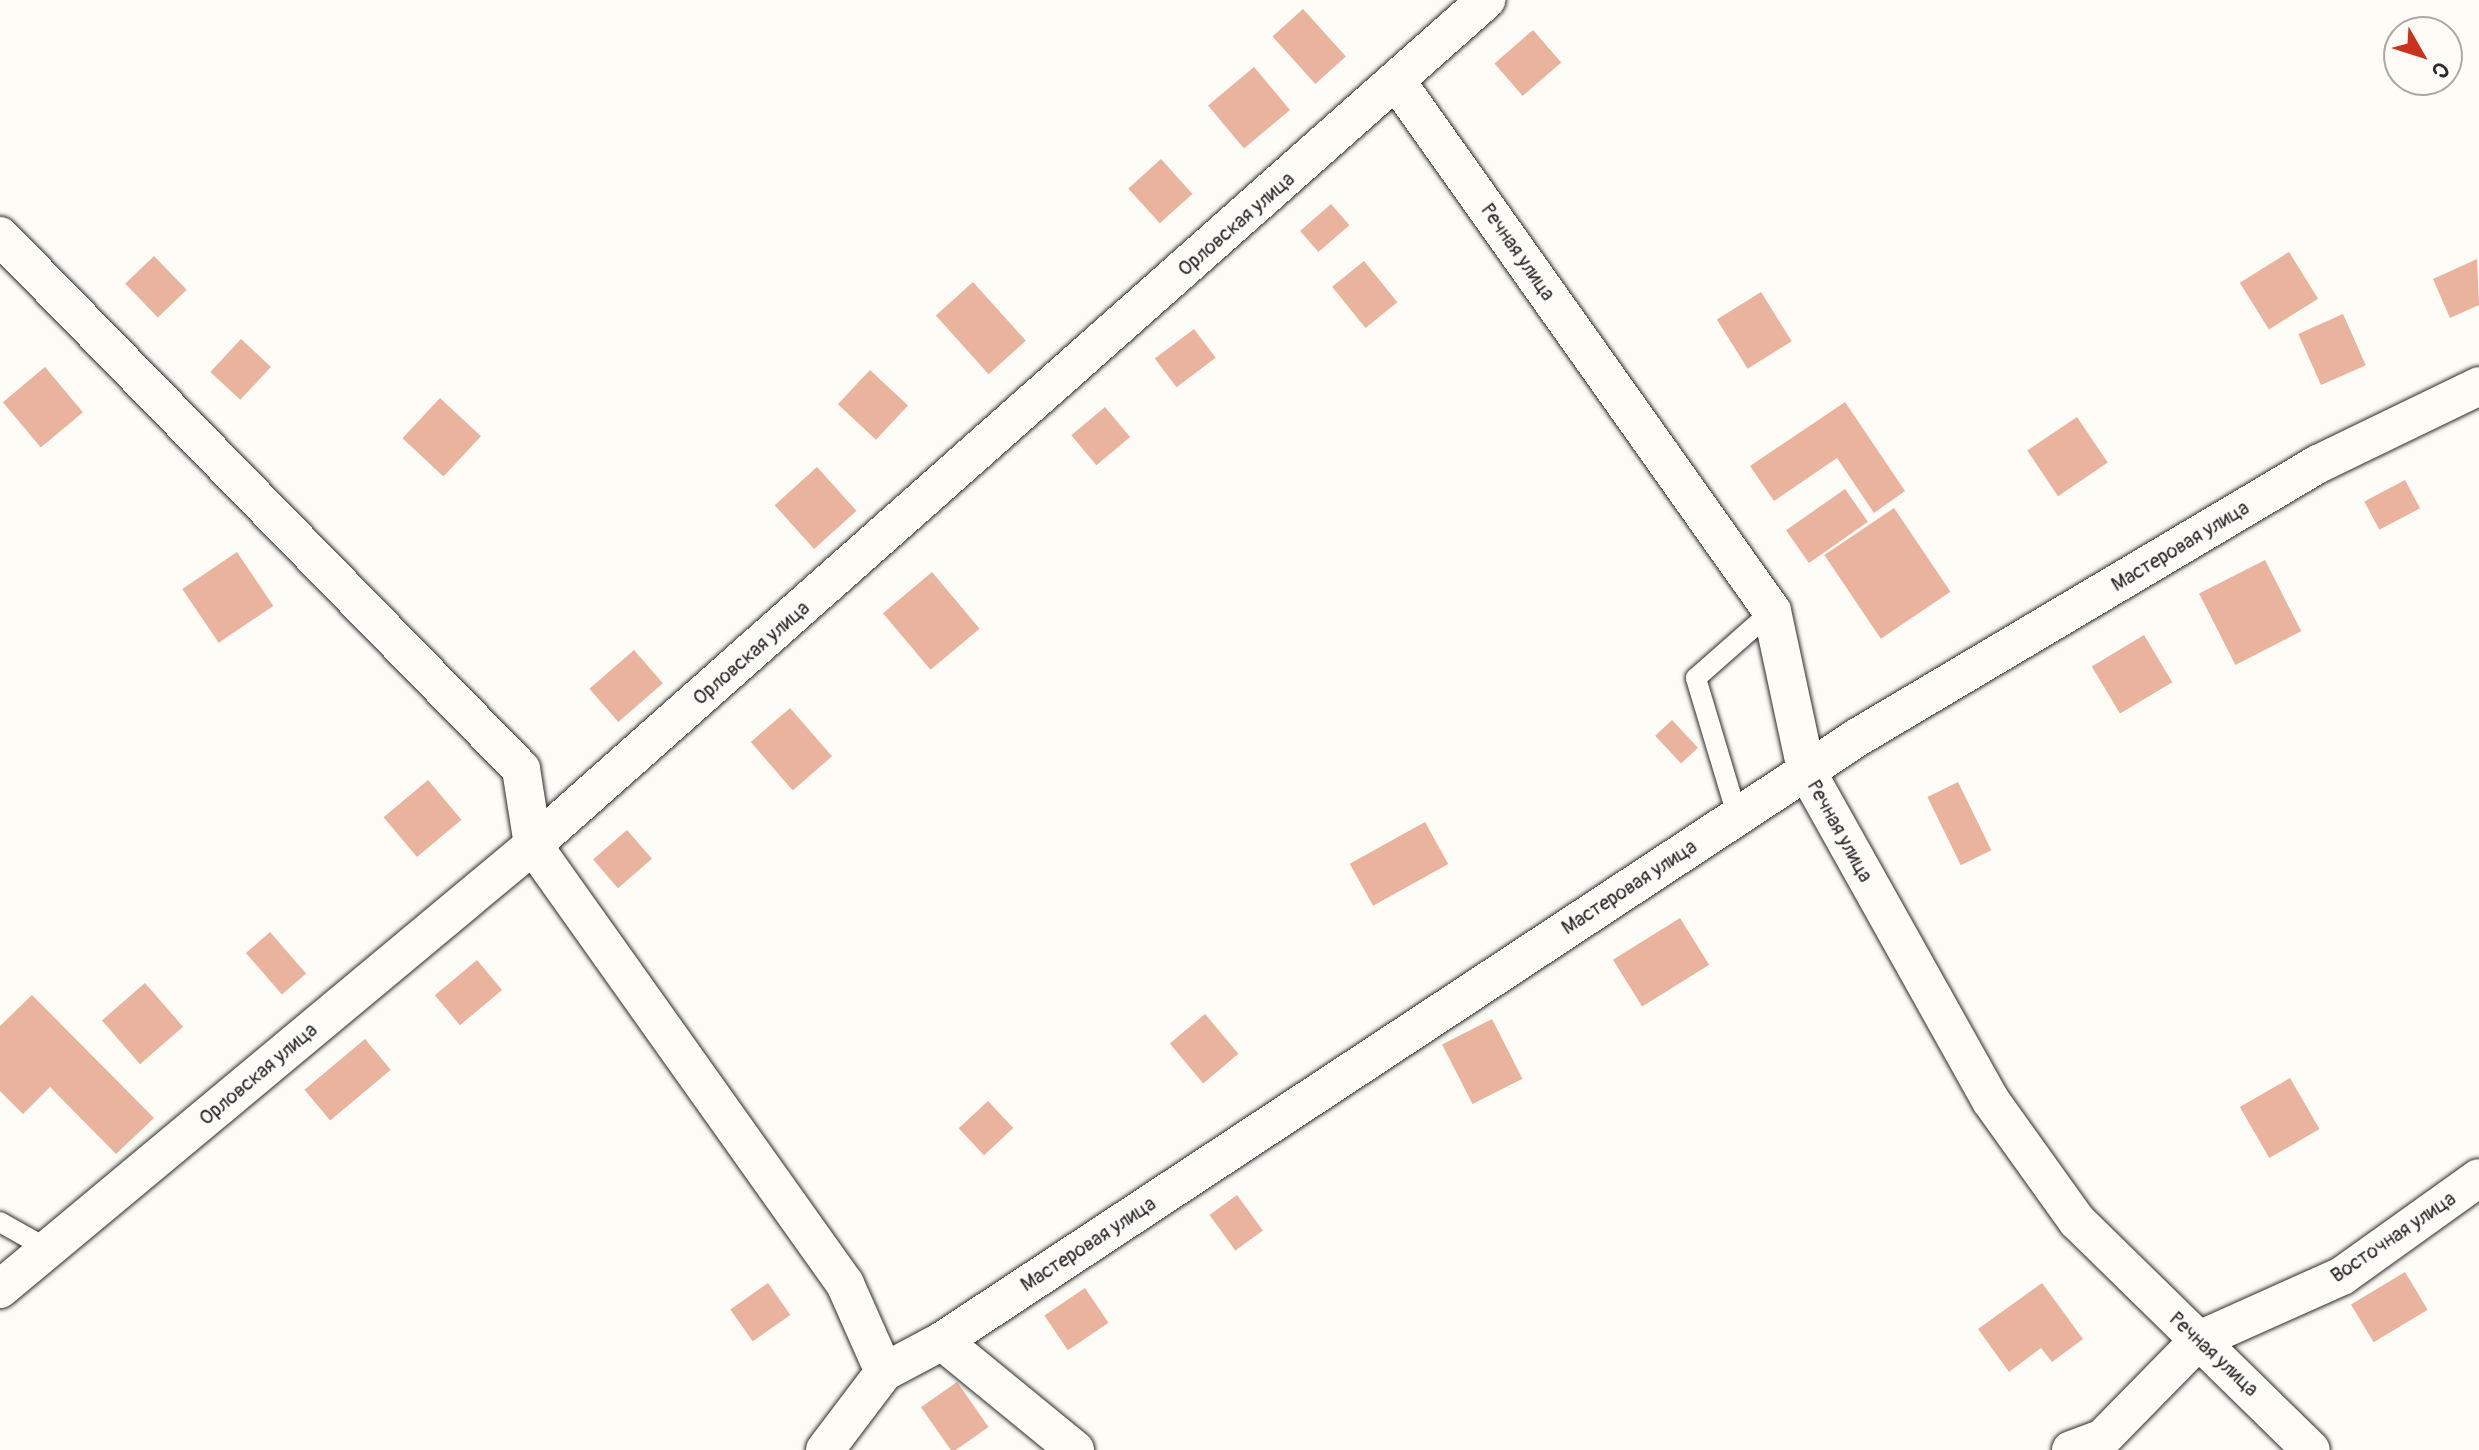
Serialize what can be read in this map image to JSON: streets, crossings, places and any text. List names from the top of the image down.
{
  "streets": {
    "street": [
      "Орловская улица",
      "Речная улица",
      "Мастеровая улица",
      "Восточная улица"
    ]
  },
  "crossings": [
    ["Орловская улица", "Речная улица"],
    ["Речная улица", "Мастеровая улица"],
    ["Речная улица", "Восточная улица"]
  ],
  "north": "bottom right"
}
